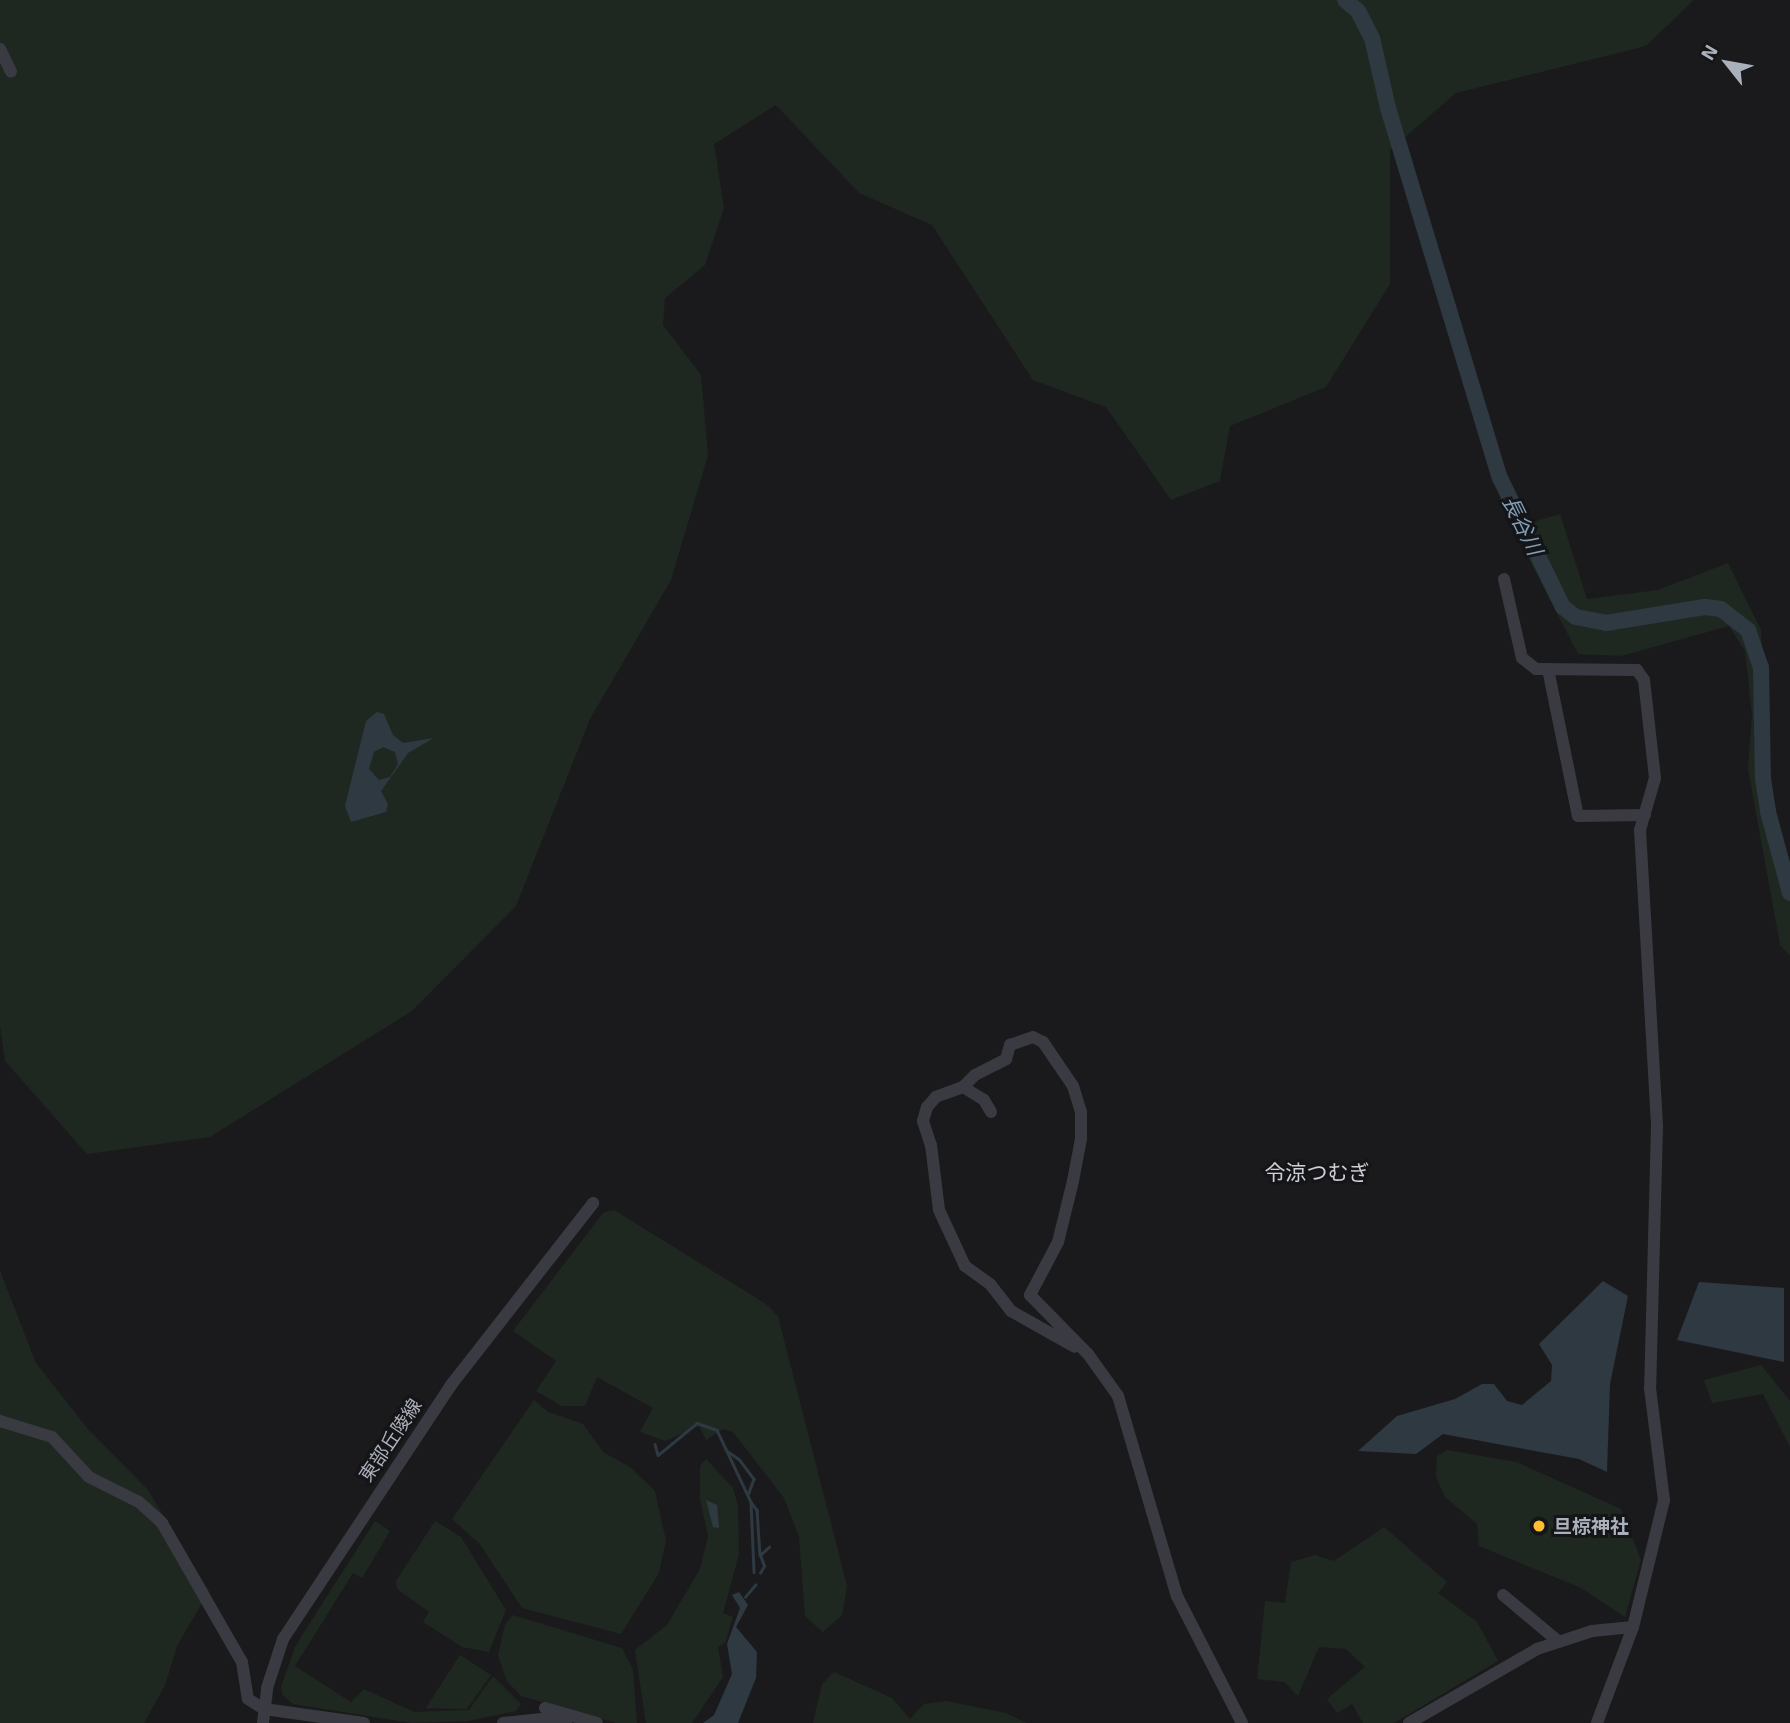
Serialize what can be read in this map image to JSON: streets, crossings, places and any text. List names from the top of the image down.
{
  "streets": {
    "street": ["東部丘陵線"]
  },
  "districts": ["令涼つむぎ"],
  "water": ["長谷川"],
  "places": ["旦椋神社"],
  "north": "top left"
}
